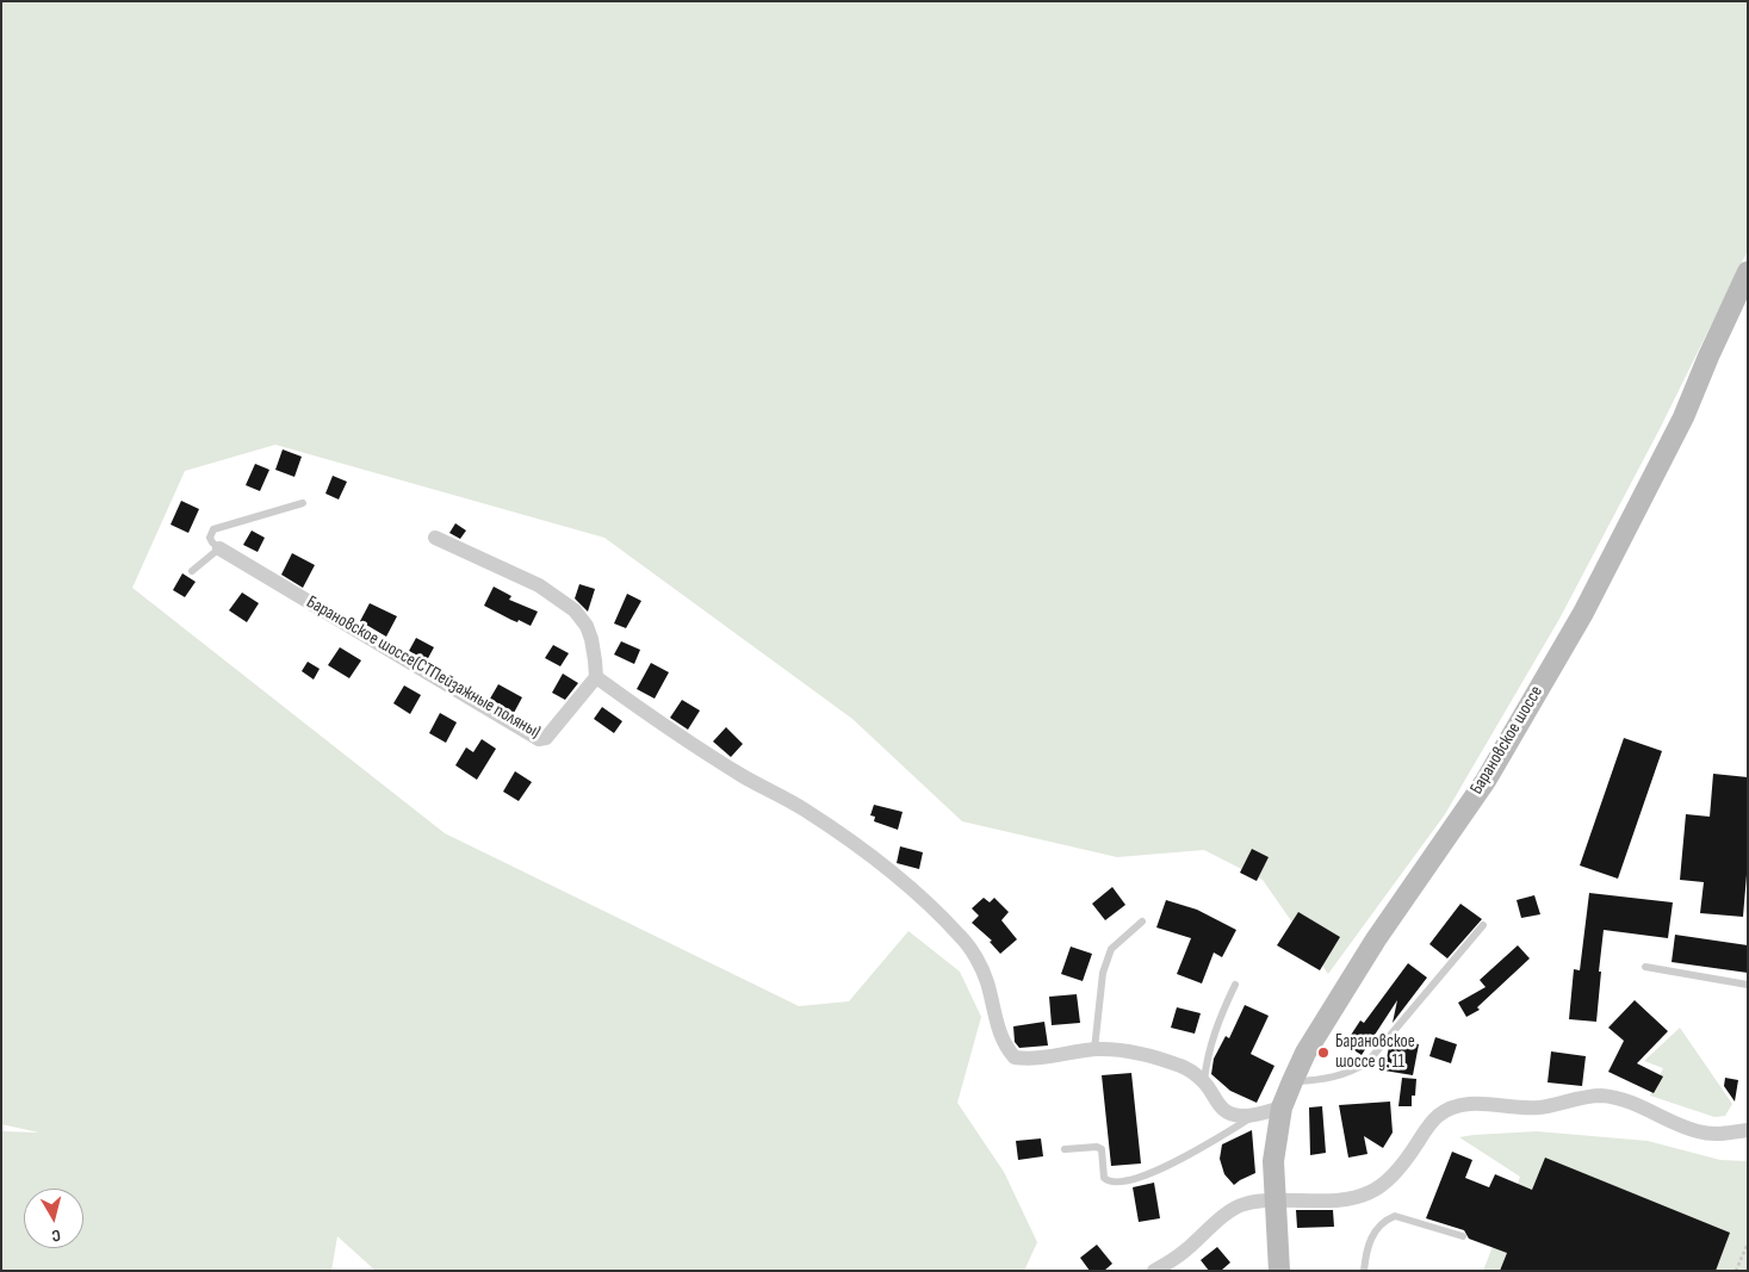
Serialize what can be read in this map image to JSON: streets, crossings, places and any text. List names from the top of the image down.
{
  "streets": {
    "main road": ["Барановское шоссе"],
    "street": ["Барановское шоссе(СТПейзажные поляны)"]
  },
  "places": ["Барановское шоссе д. 11"],
  "north": "bottom"
}
